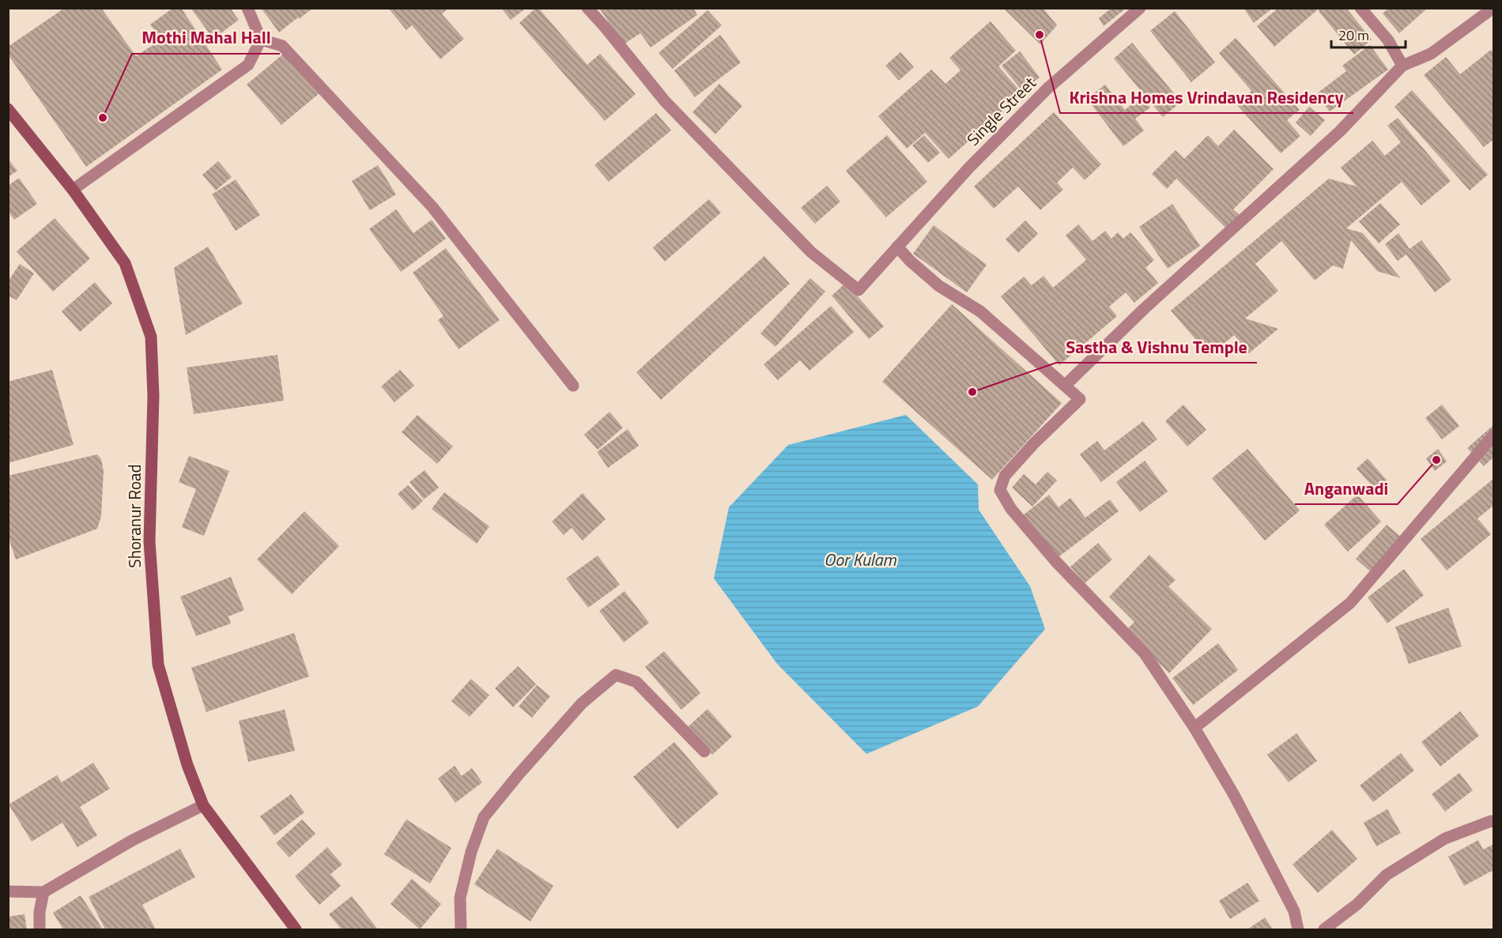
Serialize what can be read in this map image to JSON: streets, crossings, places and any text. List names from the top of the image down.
{
  "streets": {
    "main road": ["Shoranur Road"],
    "street": ["Single Street"]
  },
  "water": ["Oor Kulam"],
  "places": [
    "Krishna Homes Vrindavan Residency",
    "Mothi Mahal Hall",
    "Sastha & Vishnu Temple",
    "Anganwadi"
  ],
  "scale_bar": "20 m"
}
